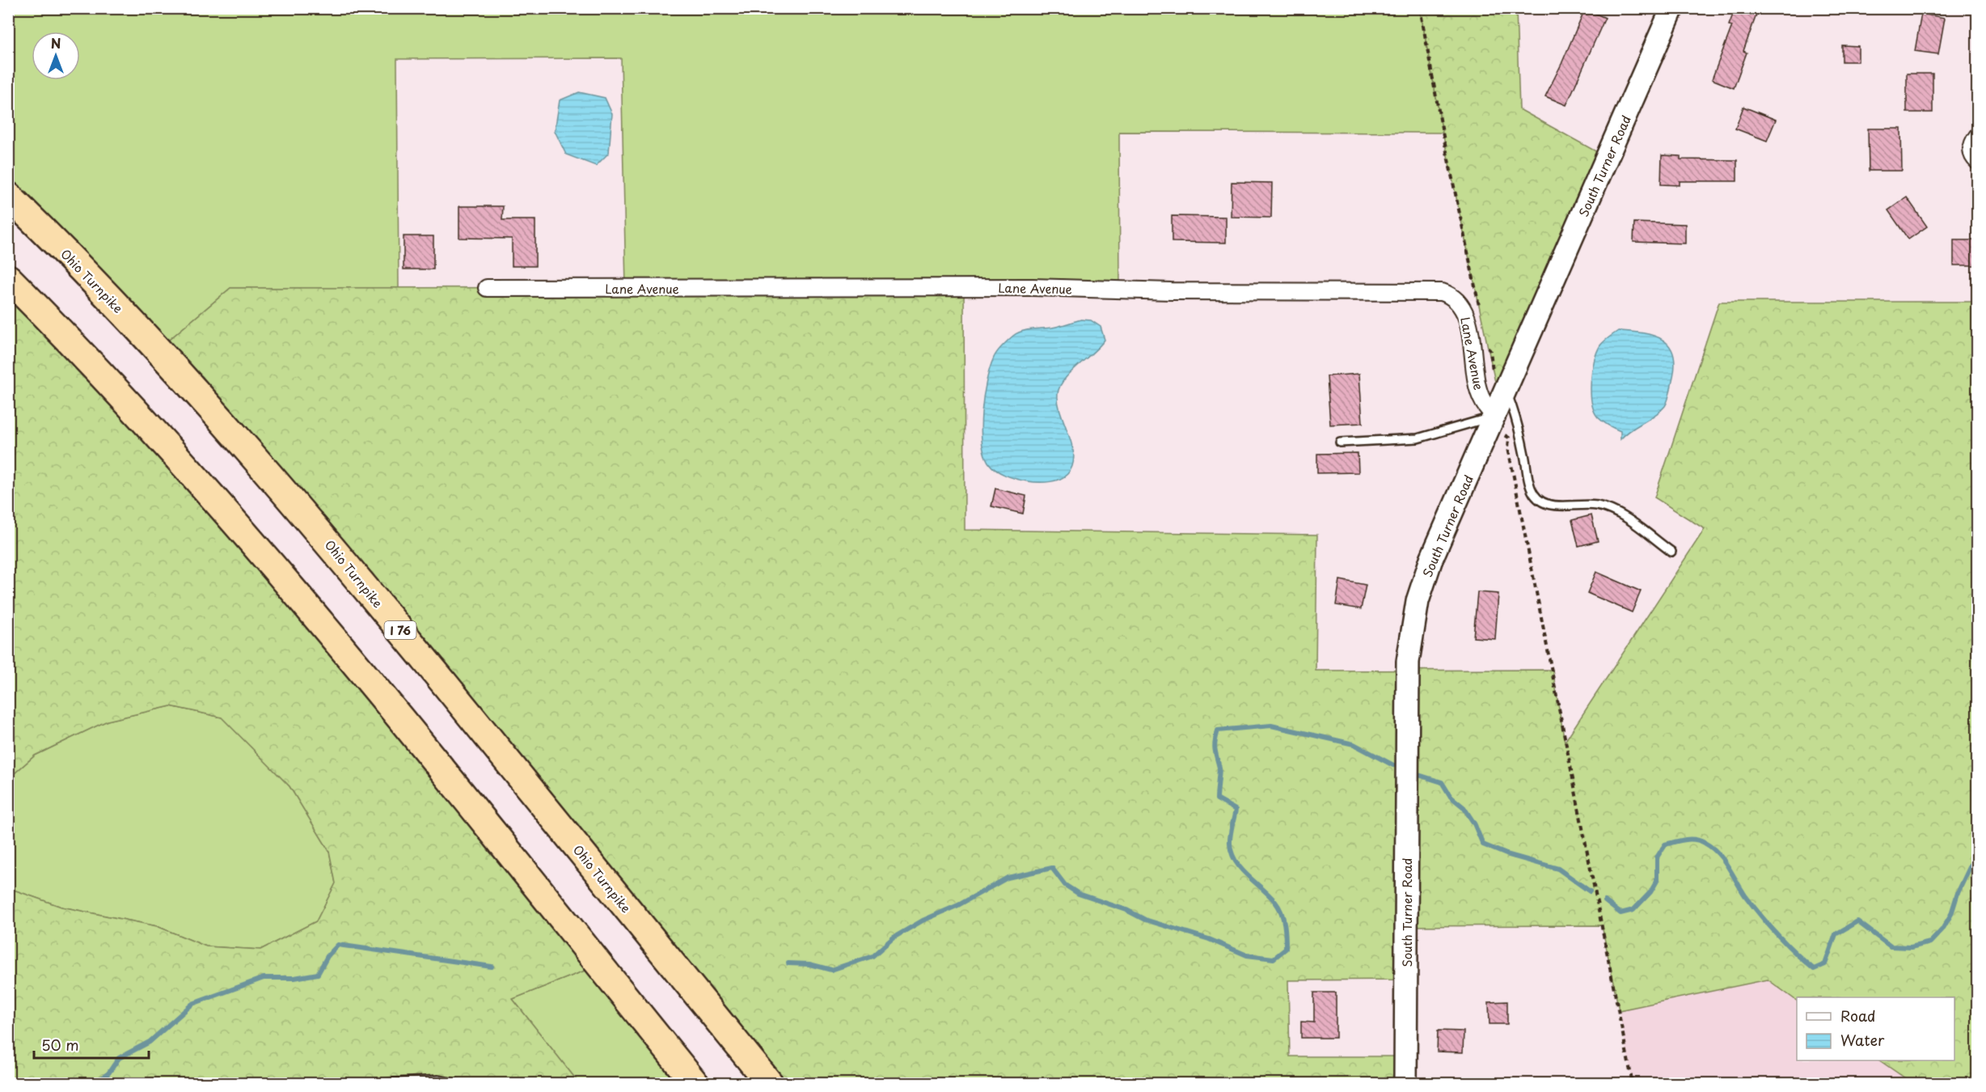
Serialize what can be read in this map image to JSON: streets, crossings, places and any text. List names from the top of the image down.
{
  "streets": {
    "highway": ["Ohio Turnpike", "I 76"],
    "street": ["South Turner Road", "Lane Avenue"]
  },
  "crossings": [
    ["South Turner Road", "Lane Avenue"]
  ],
  "legend": ["Road", "Water"],
  "scale_bar": "50 m",
  "north": "top"
}
